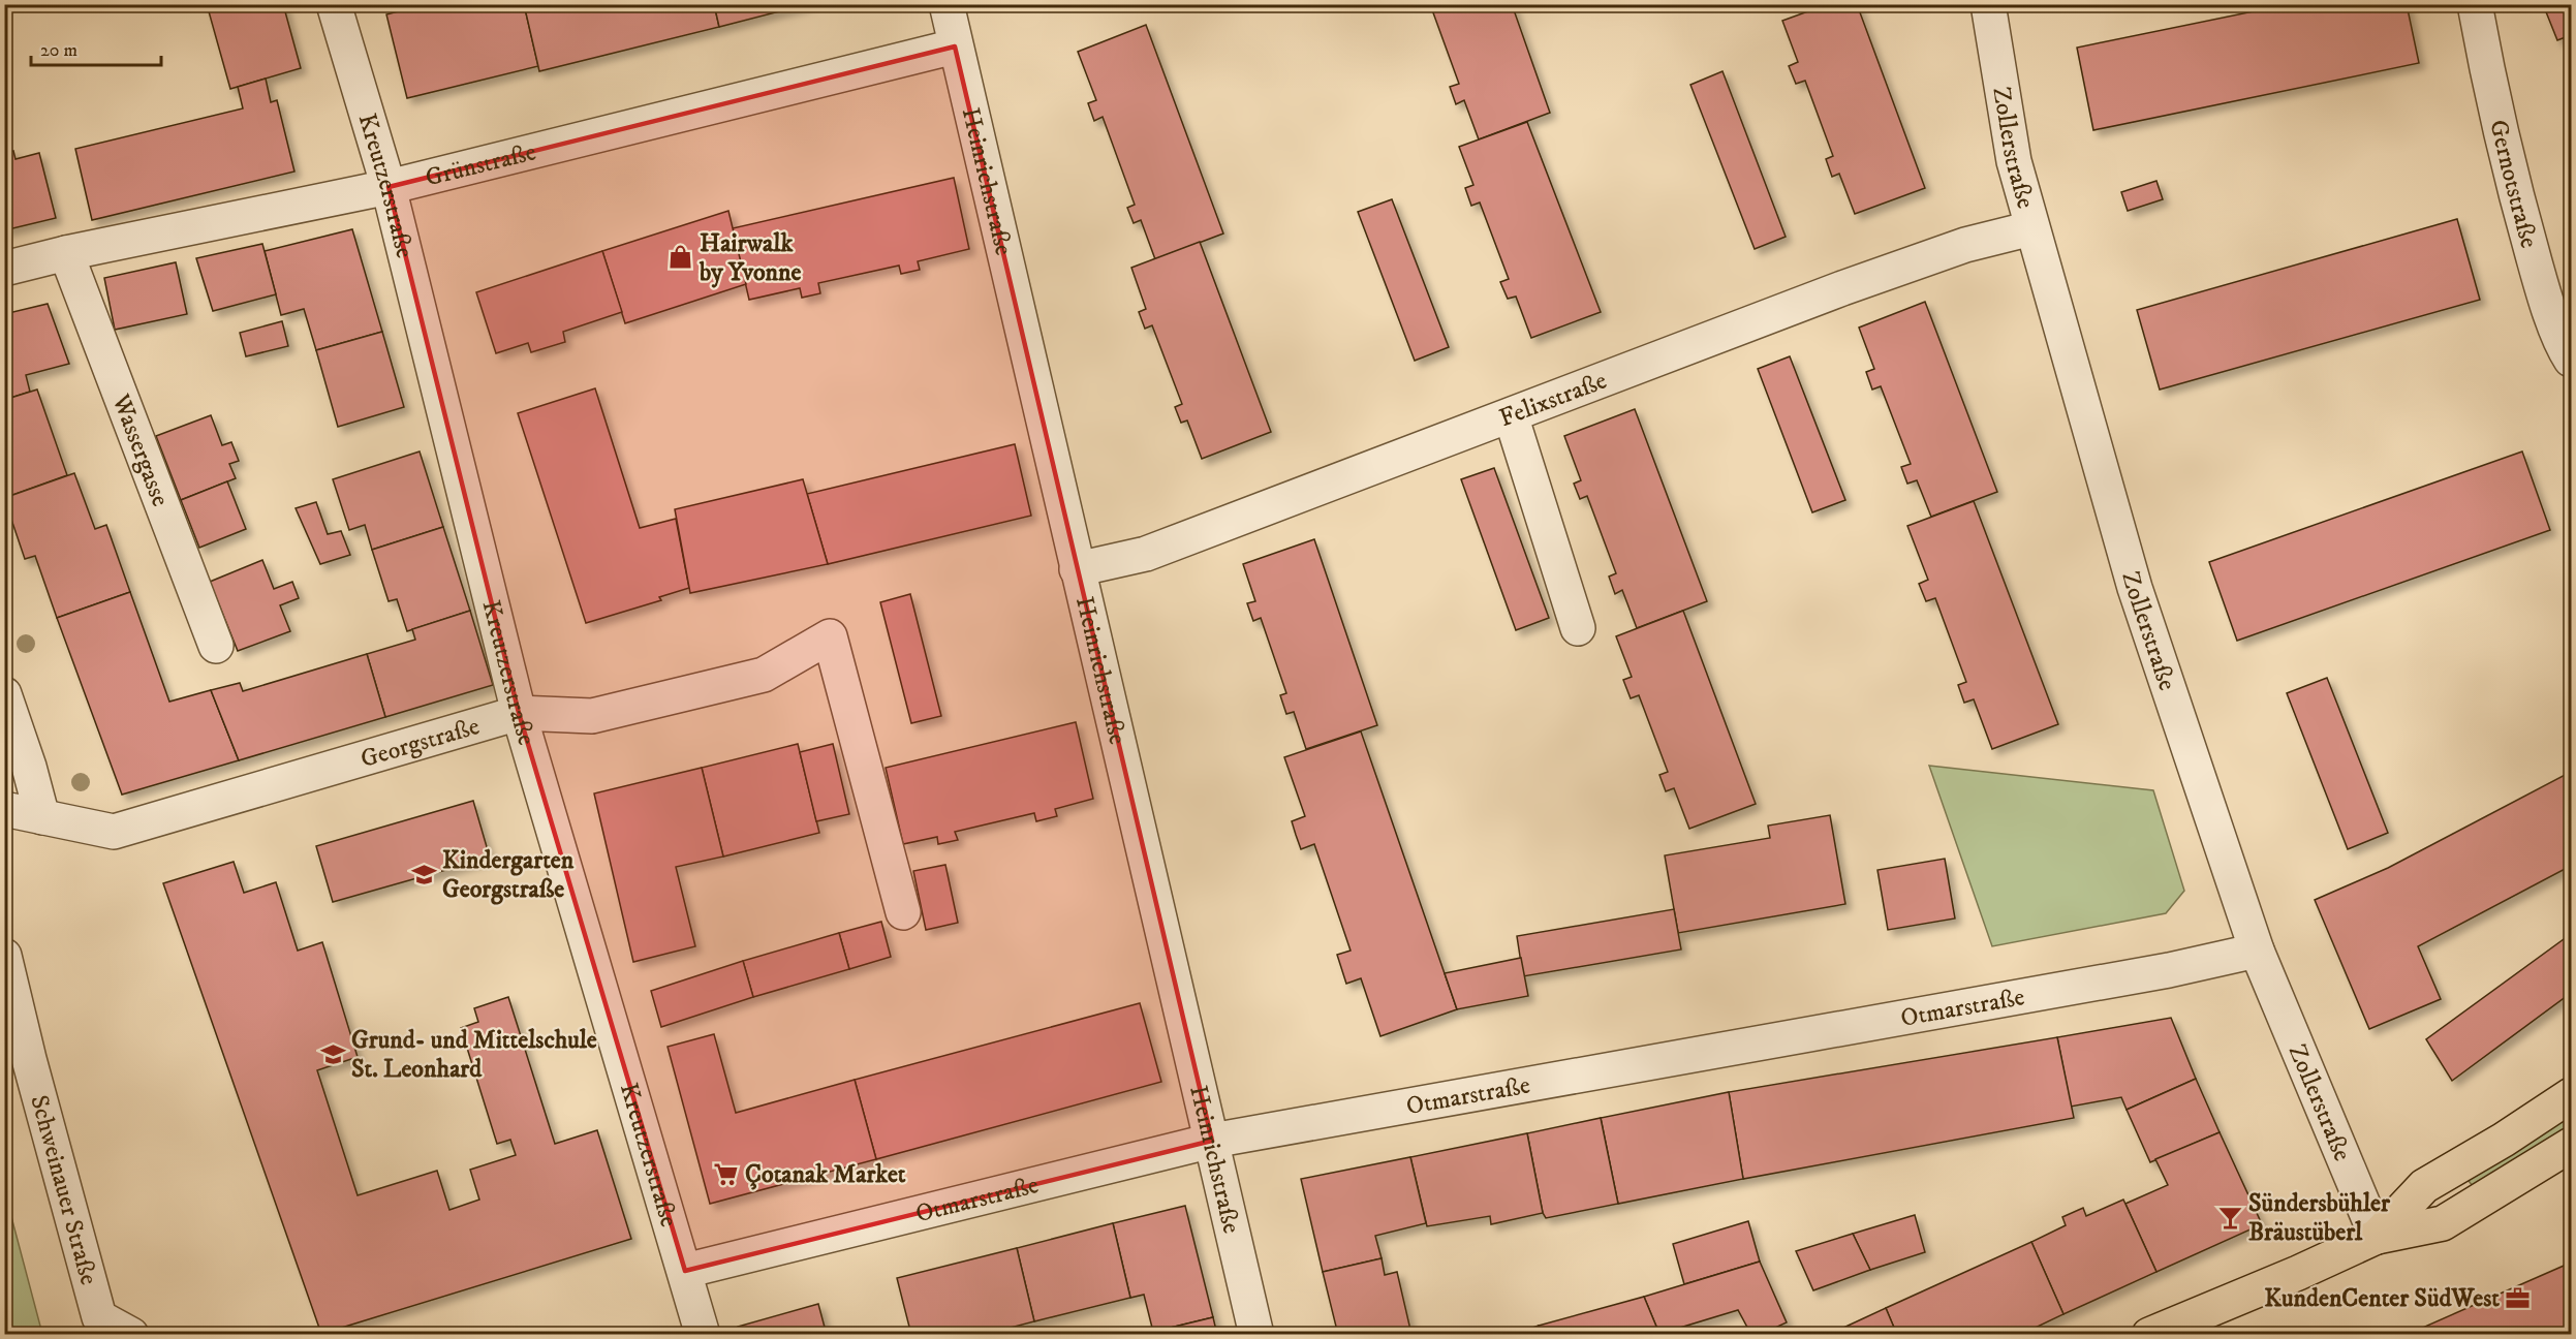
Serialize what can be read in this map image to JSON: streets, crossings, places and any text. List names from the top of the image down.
{
  "streets": {
    "street": [
      "Zollerstraße",
      "Grünstraße",
      "Heinrichstraße",
      "Kreutzerstraße",
      "Gernotstraße",
      "Felixstraße",
      "Wassergasse",
      "Georgstraße",
      "Otmarstraße",
      "Schweinauer Straße"
    ]
  },
  "crossings": [
    ["Zollerstraße", "Felixstraße"],
    ["Zollerstraße", "Otmarstraße"],
    ["Grünstraße", "Heinrichstraße"],
    ["Grünstraße", "Kreutzerstraße"],
    ["Grünstraße", "Wassergasse"],
    ["Heinrichstraße", "Felixstraße"],
    ["Heinrichstraße", "Otmarstraße"],
    ["Kreutzerstraße", "Georgstraße"],
    ["Kreutzerstraße", "Otmarstraße"]
  ],
  "places": {
    "shop": ["Hairwalk by Yvonne"],
    "school or university": ["Kindergarten Georgstraße", "Grund- und Mittelschule St. Leonhard"],
    "supermarket": ["Çotanak Market"],
    "bar": ["Sündersbühler Bräustüberl"],
    "office": ["KundenCenter SüdWest"]
  },
  "scale_bar": "20 m"
}
